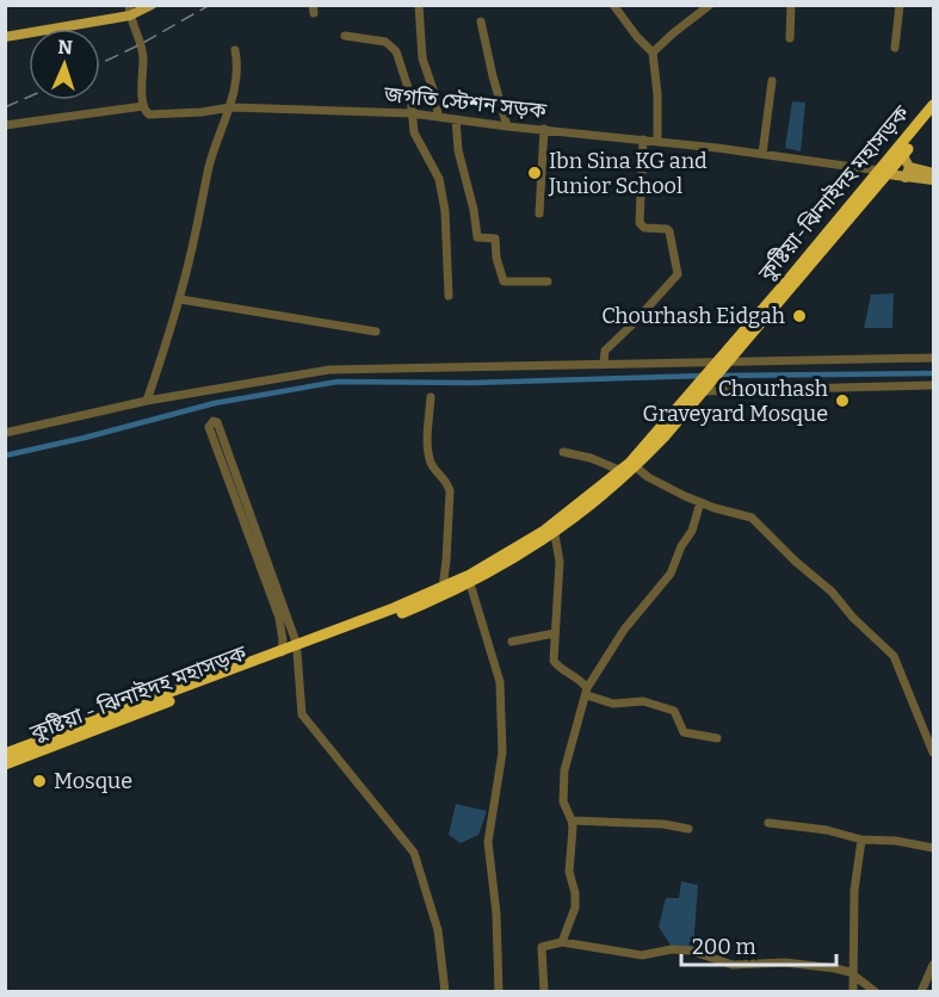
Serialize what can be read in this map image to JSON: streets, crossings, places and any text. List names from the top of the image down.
{
  "streets": {
    "highway": ["কুষ্টিয়া-ঝিনাইদহ মহাসড়ক", "কুষ্টিয়া - ঝিনাইদহ মহাসড়ক"],
    "street": ["জগতি স্টেশন সড়ক"]
  },
  "crossings": [
    ["জগতি স্টেশন সড়ক", "কুষ্টিয়া-ঝিনাইদহ মহাসড়ক"],
    ["কুষ্টিয়া-ঝিনাইদহ মহাসড়ক", "কুষ্টিয়া - ঝিনাইদহ মহাসড়ক"]
  ],
  "places": [
    "Ibn Sina KG and Junior School",
    "Chourhash Eidgah",
    "Chourhash Graveyard Mosque",
    "Mosque"
  ],
  "scale_bar": "200 m",
  "north": "top"
}
